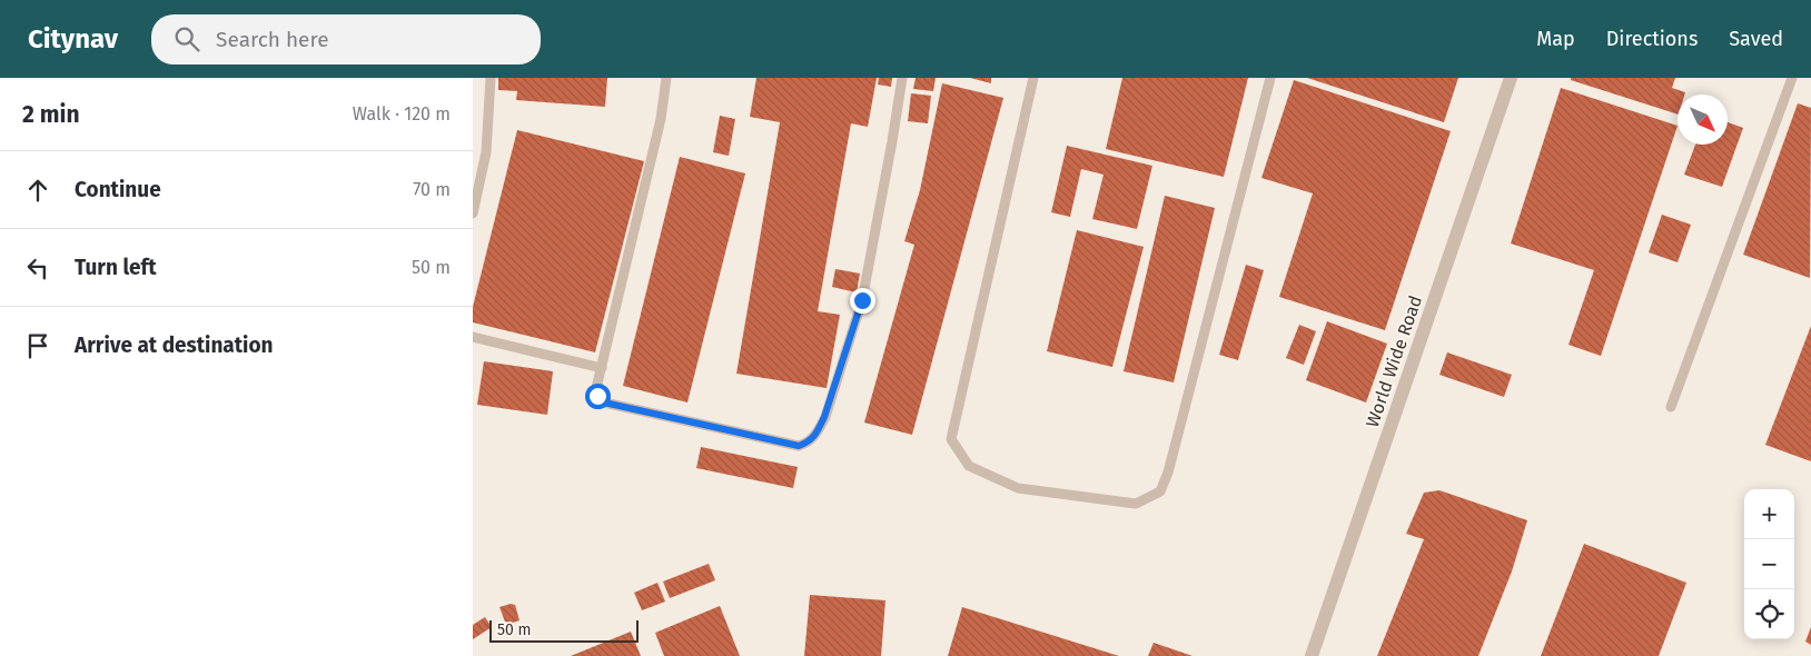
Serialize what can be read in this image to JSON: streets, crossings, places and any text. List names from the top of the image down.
{
  "streets": {
    "street": ["World Wide Road"]
  },
  "scale_bar": "50 m",
  "north": "bottom right",
  "page": {
    "header": "Citynav",
    "search": "Search here",
    "nav": ["Map", "Directions", "Saved"],
    "heading": ["2 min", "Walk · 120 m"],
    "list": [
      ["Continue", "70 m"],
      ["Turn left", "50 m"],
      "Arrive at destination"
    ],
    "map_buttons": ["+", "−"],
    "scale": "50 m"
  }
}
